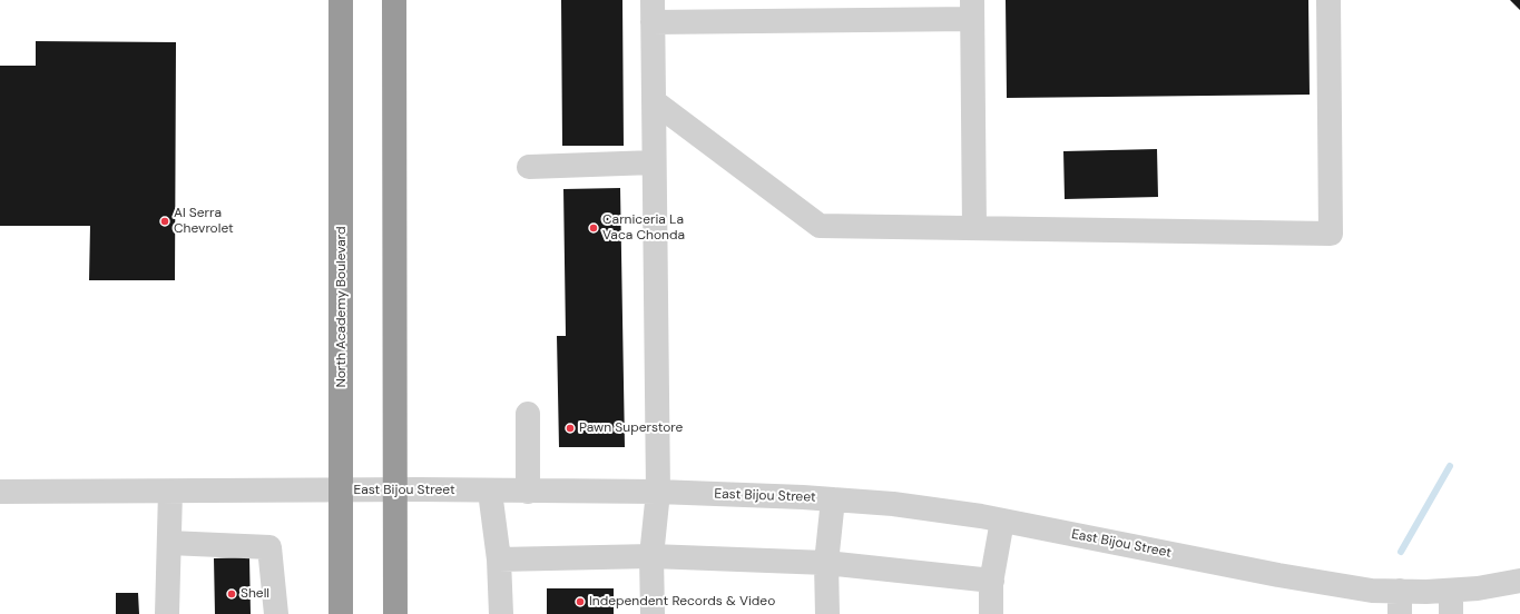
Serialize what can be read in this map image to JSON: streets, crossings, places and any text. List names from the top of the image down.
{
  "streets": {
    "highway": ["North Academy Boulevard"],
    "street": ["East Bijou Street"]
  },
  "crossings": [
    ["North Academy Boulevard", "East Bijou Street"]
  ],
  "places": [
    "Al Serra Chevrolet",
    "Carniceria La Vaca Chonda",
    "Pawn Superstore",
    "Shell",
    "Independent Records & Video"
  ]
}
